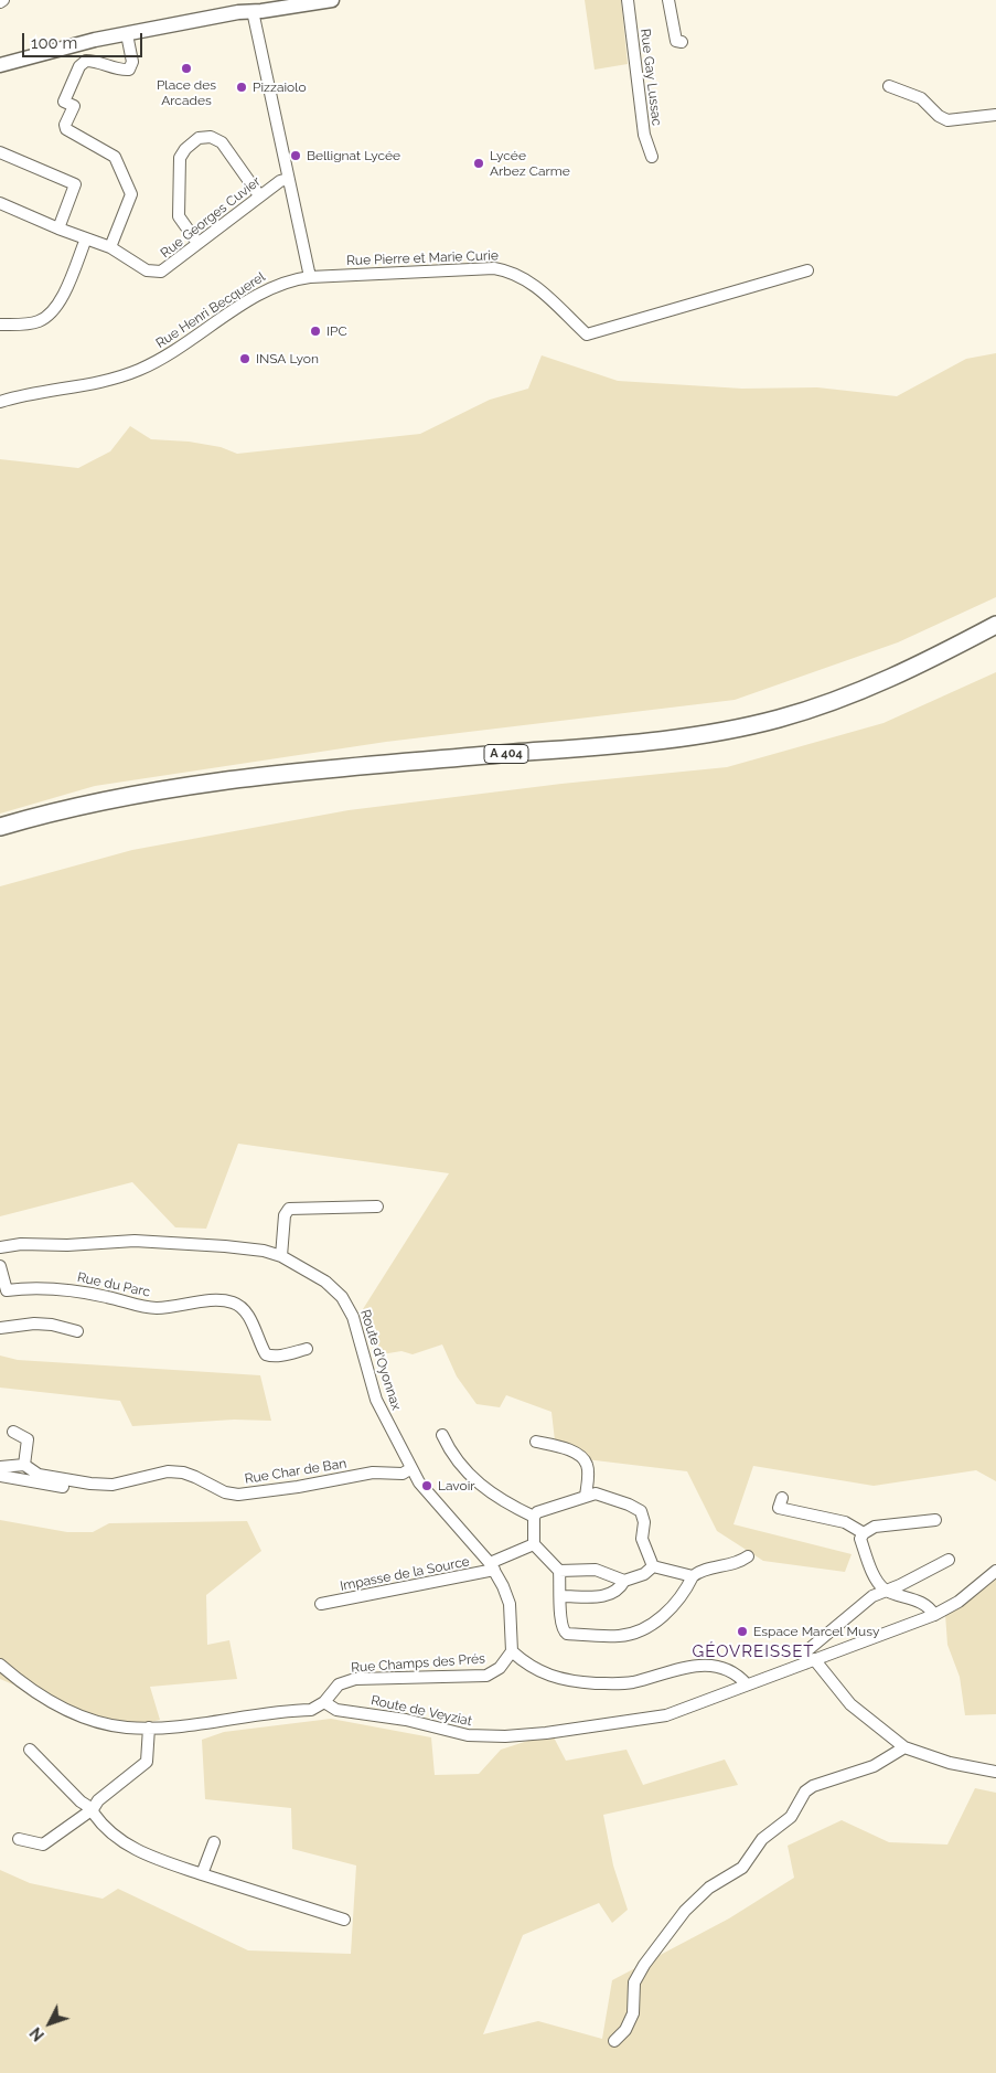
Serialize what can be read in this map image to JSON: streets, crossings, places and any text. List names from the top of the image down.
{
  "streets": {
    "highway": ["A 404"],
    "street": [
      "Rue Gay Lussac",
      "Rue Georges Cuvier",
      "Rue Pierre et Marie Curie",
      "Rue Henri Becquerel",
      "Rue du Parc",
      "Route d'Oyonnax",
      "Rue Char de Ban",
      "Impasse de la Source",
      "Rue Champs des Prés",
      "Route de Veyziat"
    ]
  },
  "crossings": [
    ["Rue Pierre et Marie Curie", "Rue Henri Becquerel"],
    ["Route d'Oyonnax", "Rue Char de Ban"],
    ["Route d'Oyonnax", "Impasse de la Source"],
    ["Route d'Oyonnax", "Rue Champs des Prés"],
    ["Rue Champs des Prés", "Route de Veyziat"]
  ],
  "districts": ["GÉOVREISSET"],
  "places": [
    "Place des Arcades",
    "Pizzaiolo",
    "Bellignat Lycée",
    "Lycée Arbez Carme",
    "IPC",
    "INSA Lyon",
    "Lavoir",
    "Espace Marcel Musy"
  ],
  "scale_bar": "100 m",
  "north": "bottom left"
}
